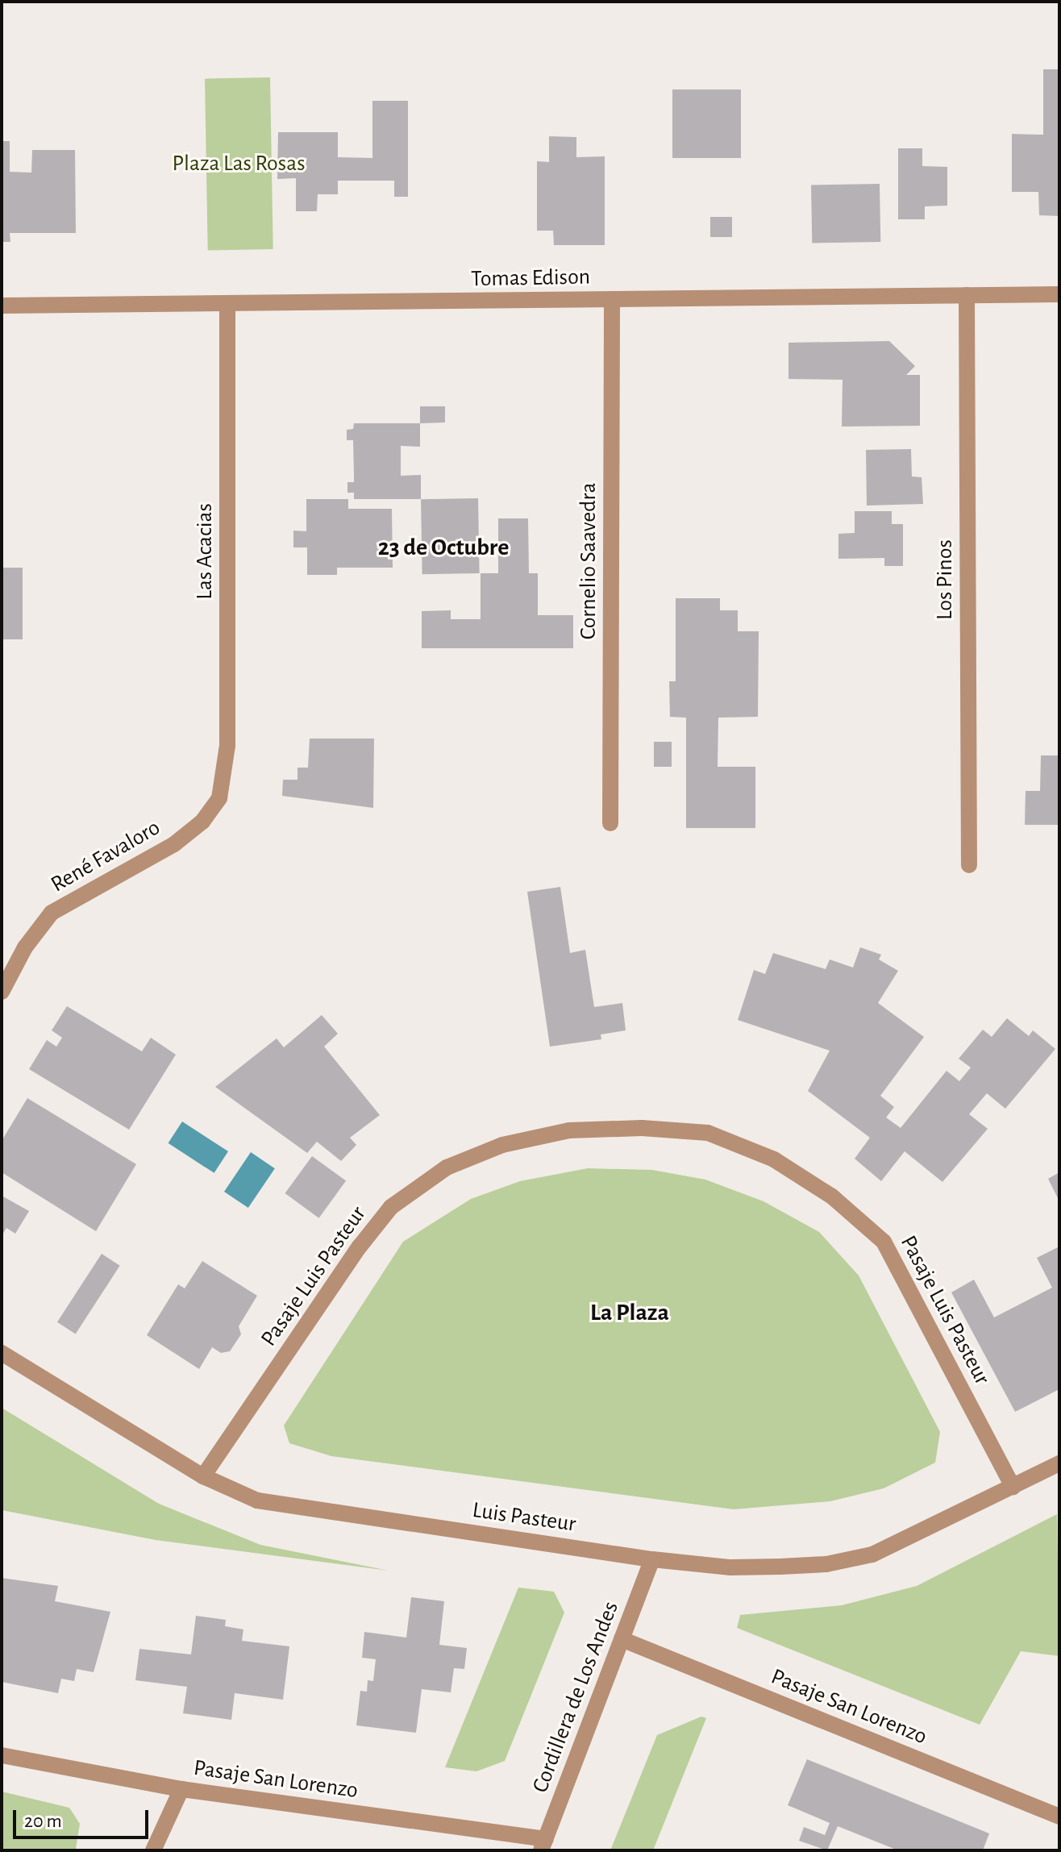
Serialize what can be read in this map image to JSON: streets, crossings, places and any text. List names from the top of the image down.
{
  "streets": {
    "street": [
      "Tomas Edison",
      "Las Acacias",
      "Cornelio Saavedra",
      "Los Pinos",
      "René Favaloro",
      "Pasaje Luis Pasteur",
      "Luis Pasteur",
      "Cordillera de Los Andes",
      "Pasaje San Lorenzo"
    ]
  },
  "crossings": [
    ["Tomas Edison", "Las Acacias"],
    ["Tomas Edison", "Cornelio Saavedra"],
    ["Tomas Edison", "Los Pinos"],
    ["Las Acacias", "René Favaloro"],
    ["Pasaje Luis Pasteur", "Luis Pasteur"],
    ["Luis Pasteur", "Cordillera de Los Andes"],
    ["Cordillera de Los Andes", "Pasaje San Lorenzo"]
  ],
  "districts": ["23 de Octubre", "La Plaza"],
  "parks": ["Plaza Las Rosas"],
  "scale_bar": "20 m"
}
